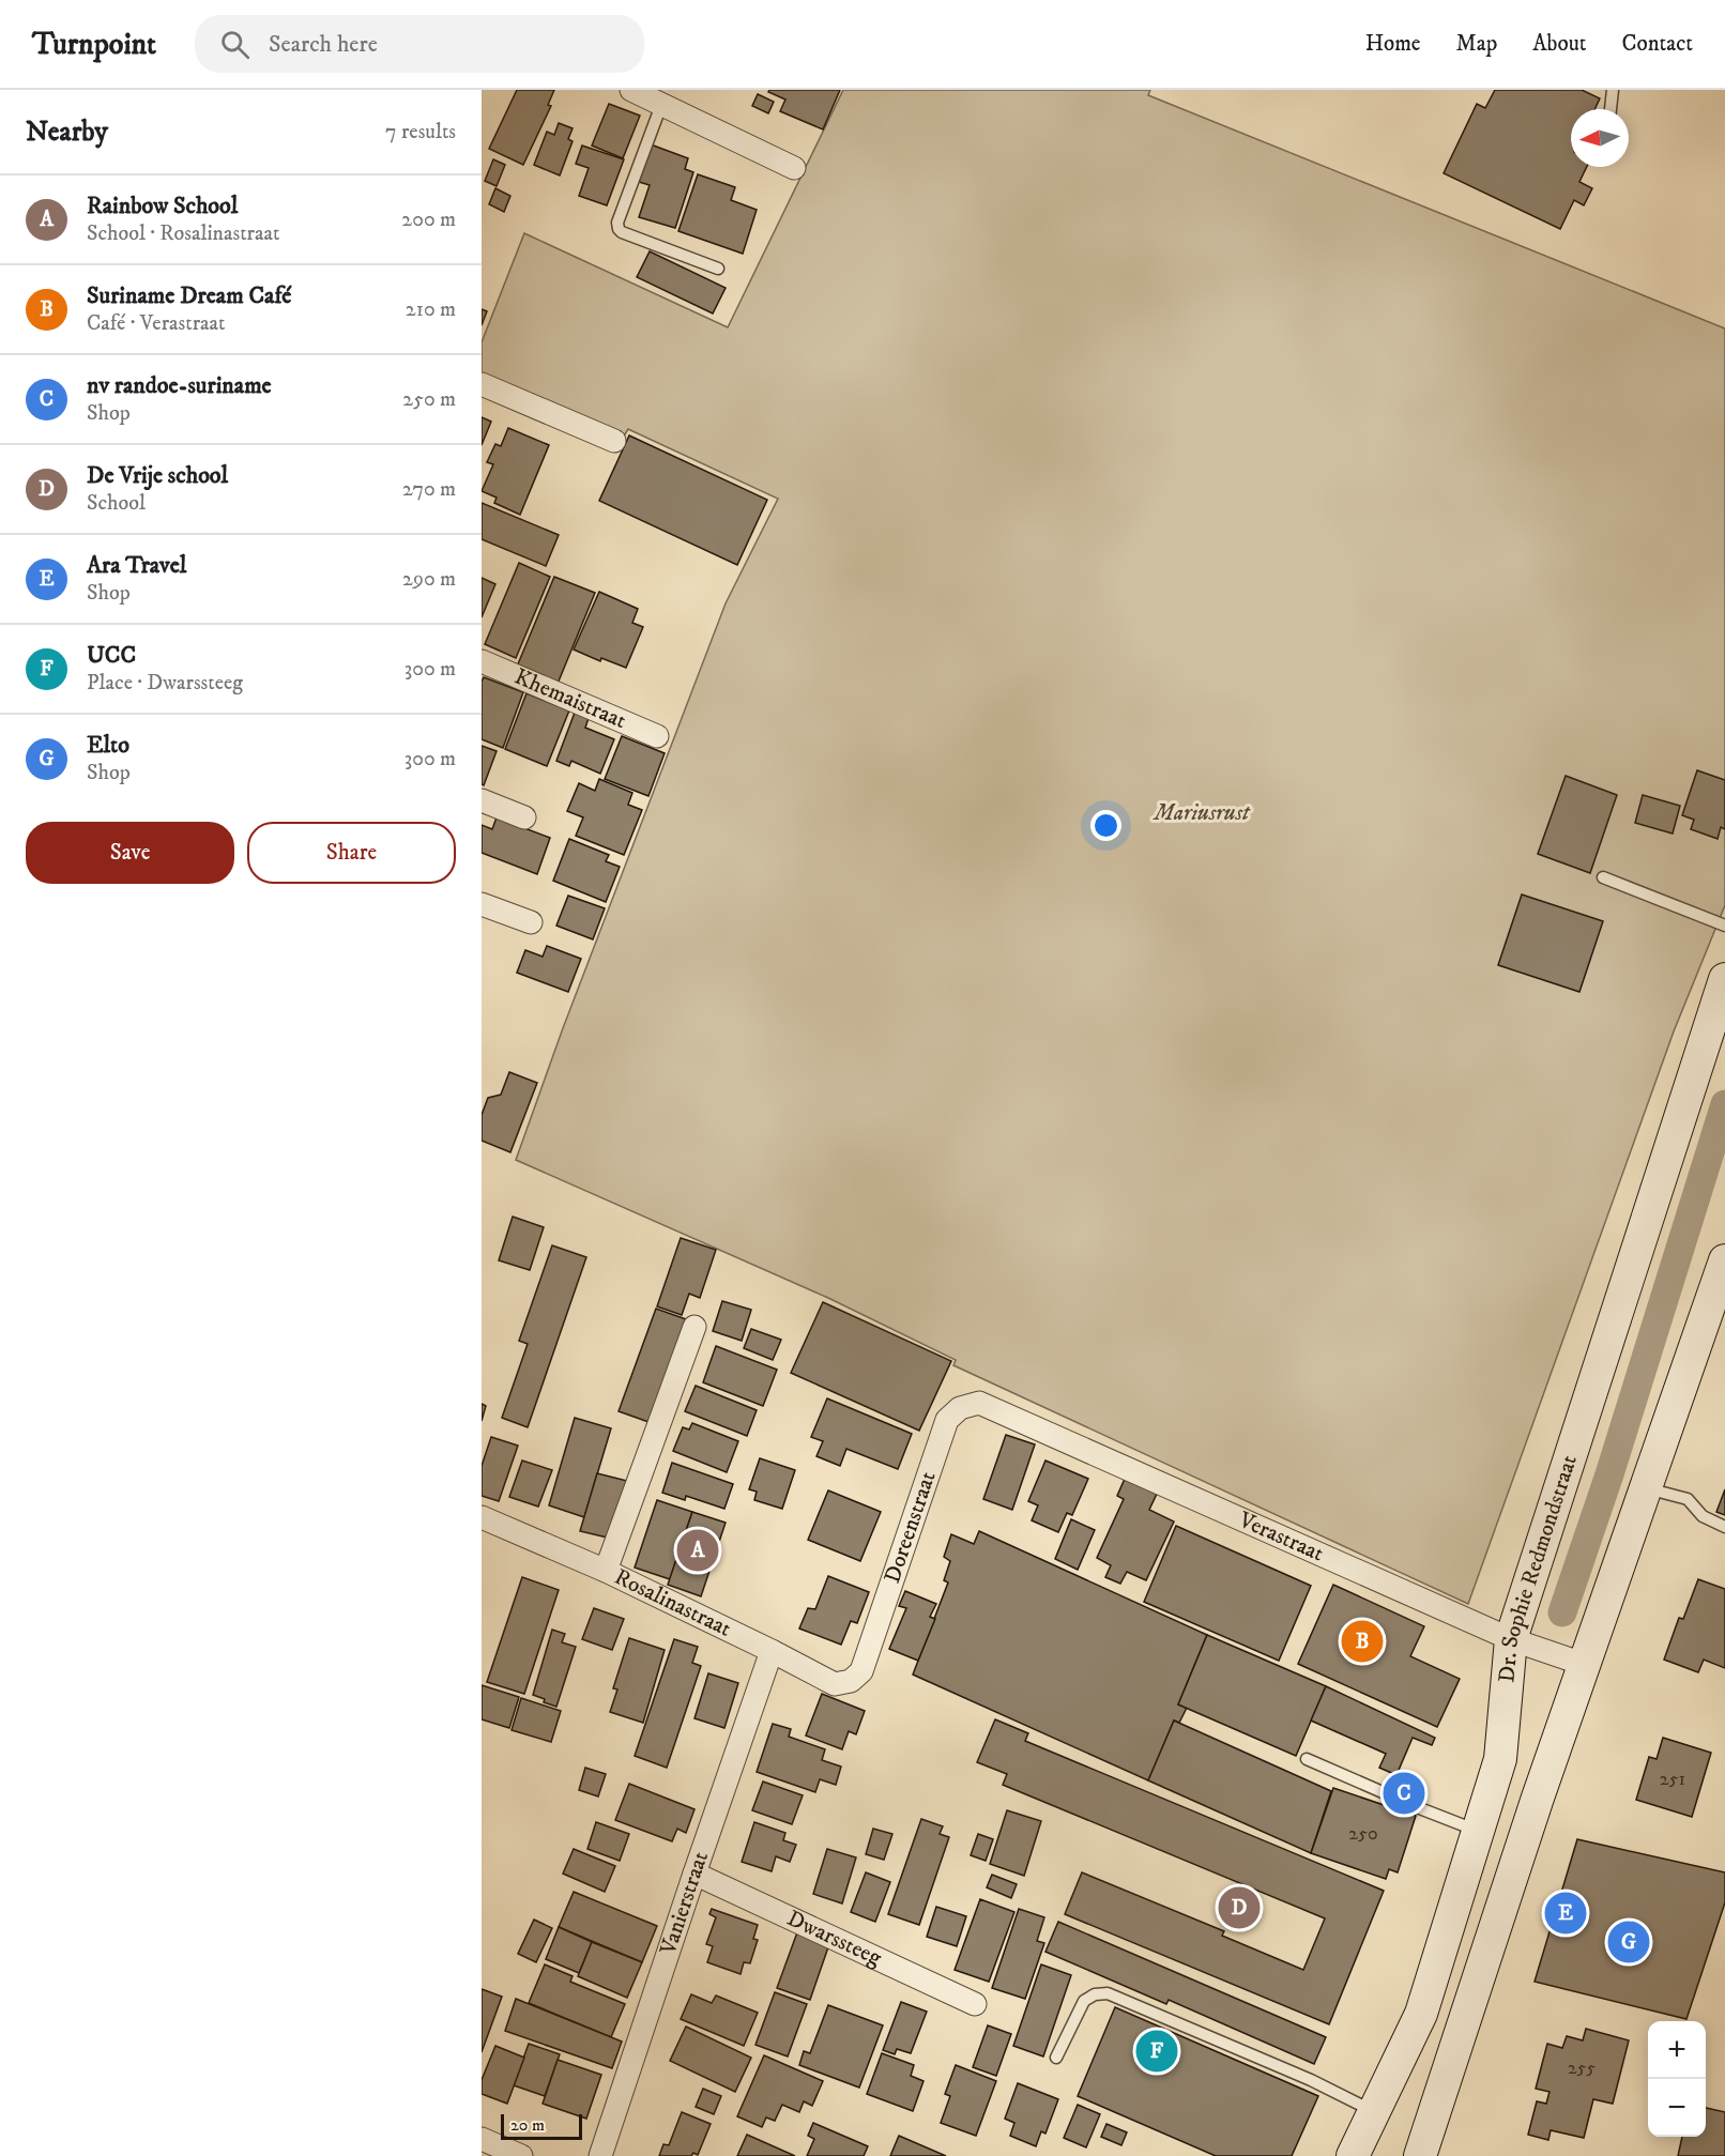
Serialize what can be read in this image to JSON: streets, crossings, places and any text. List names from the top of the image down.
{
  "streets": {
    "street": [
      "Khemaistraat",
      "Doreenstraat",
      "Verastraat",
      "Dr. Sophie Redmondstraat",
      "Rosalinastraat",
      "Vanierstraat",
      "Dwarssteeg"
    ]
  },
  "crossings": [
    ["Doreenstraat", "Verastraat"],
    ["Doreenstraat", "Rosalinastraat"],
    ["Verastraat", "Dr. Sophie Redmondstraat"],
    ["Rosalinastraat", "Vanierstraat"],
    ["Vanierstraat", "Dwarssteeg"]
  ],
  "parks": ["Mariusrust"],
  "house_numbers": ["251", "250", "255"],
  "scale_bar": "20 m",
  "north": "left",
  "page": {
    "header": "Turnpoint",
    "search": "Search here",
    "nav": [
      "Home",
      "Map",
      "About",
      "Contact"
    ],
    "heading": ["Nearby", "7 results"],
    "list": [
      {
        "mark": "A",
        "name": "Rainbow School",
        "note": "School · Rosalinastraat",
        "value": "200 m"
      },
      {
        "mark": "B",
        "name": "Suriname Dream Café",
        "note": "Café · Verastraat",
        "value": "210 m"
      },
      {
        "mark": "C",
        "name": "nv randoe-suriname",
        "note": "Shop",
        "value": "250 m"
      },
      {
        "mark": "D",
        "name": "De Vrije school",
        "note": "School",
        "value": "270 m"
      },
      {
        "mark": "E",
        "name": "Ara Travel",
        "note": "Shop",
        "value": "290 m"
      },
      {
        "mark": "F",
        "name": "UCC",
        "note": "Place · Dwarssteeg",
        "value": "300 m"
      },
      {
        "mark": "G",
        "name": "Elto",
        "note": "Shop",
        "value": "300 m"
      }
    ],
    "buttons": ["Save", "Share"],
    "pins": [
      "A",
      "B",
      "C",
      "D",
      "E",
      "G",
      "F"
    ],
    "map_buttons": ["+", "−"],
    "scale": "20 m"
  }
}
